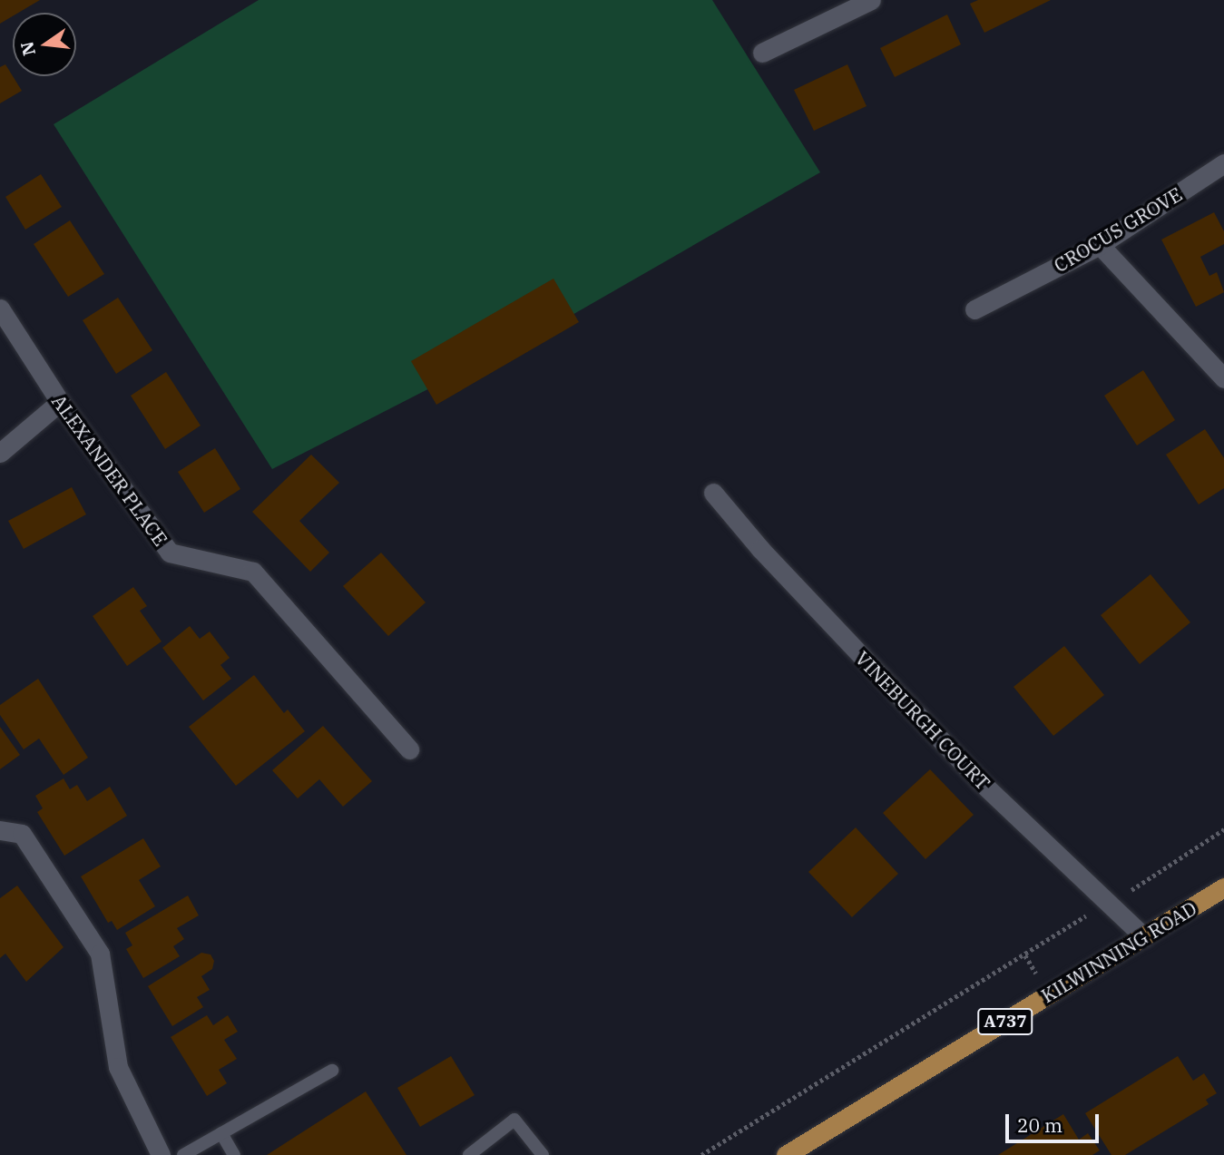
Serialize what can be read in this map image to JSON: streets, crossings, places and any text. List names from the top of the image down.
{
  "streets": {
    "main road": ["KILWINNING ROAD", "A737"],
    "street": ["CROCUS GROVE", "ALEXANDER PLACE", "VINEBURGH COURT"]
  },
  "crossings": [
    ["VINEBURGH COURT", "KILWINNING ROAD"]
  ],
  "scale_bar": "20 m",
  "north": "left"
}
